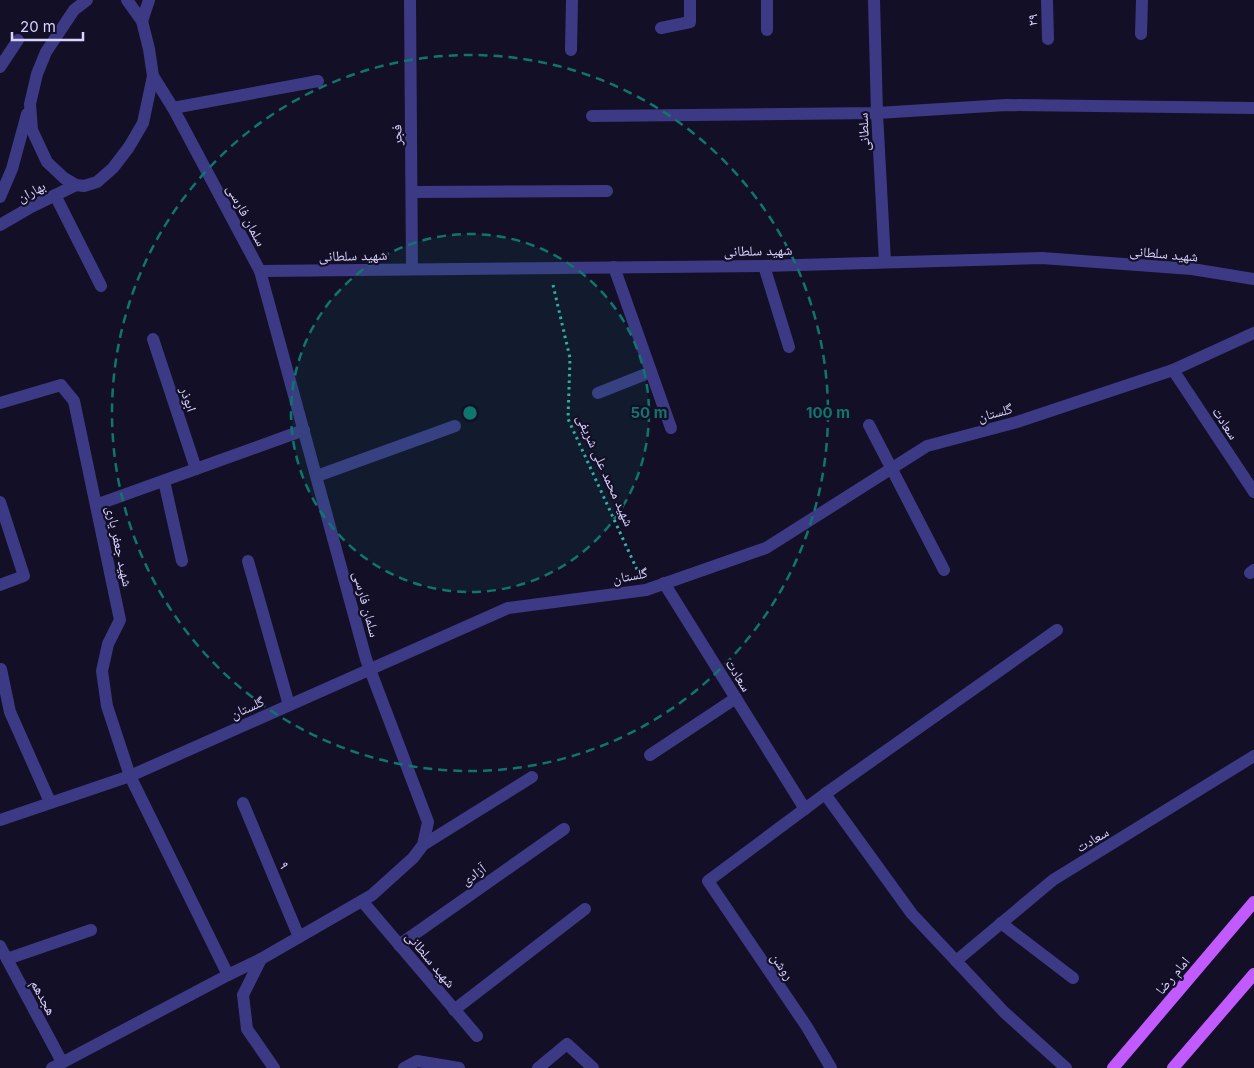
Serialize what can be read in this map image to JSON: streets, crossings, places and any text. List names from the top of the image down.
{
  "streets": {
    "main road": ["امام رضا"],
    "street": [
      "۲۹",
      "سلطانی",
      "فجر",
      "بهاران",
      "سلمان فارسی",
      "شهید سلطانی",
      "ابوذر",
      "گلستان",
      "سعادت",
      "شهید جعفر یاری",
      "۹",
      "آزادی",
      "روشن",
      "هجدهم"
    ],
    "path": ["شهید محمد علی شریفی"]
  },
  "crossings": [
    ["سلطانی", "شهید سلطانی"],
    ["فجر", "شهید سلطانی"],
    ["بهاران", "سلمان فارسی"],
    ["سلمان فارسی", "شهید سلطانی"],
    ["سلمان فارسی", "گلستان"],
    ["شهید سلطانی", "شهید محمد علی شریفی"],
    ["شهید سلطانی", "آزادی"],
    ["گلستان", "سعادت"],
    ["گلستان", "شهید محمد علی شریفی"],
    ["گلستان", "شهید جعفر یاری"],
    ["سعادت", "روشن"]
  ],
  "scale_bar": "20 m",
  "rings": ["50 m", "100 m"]
}
